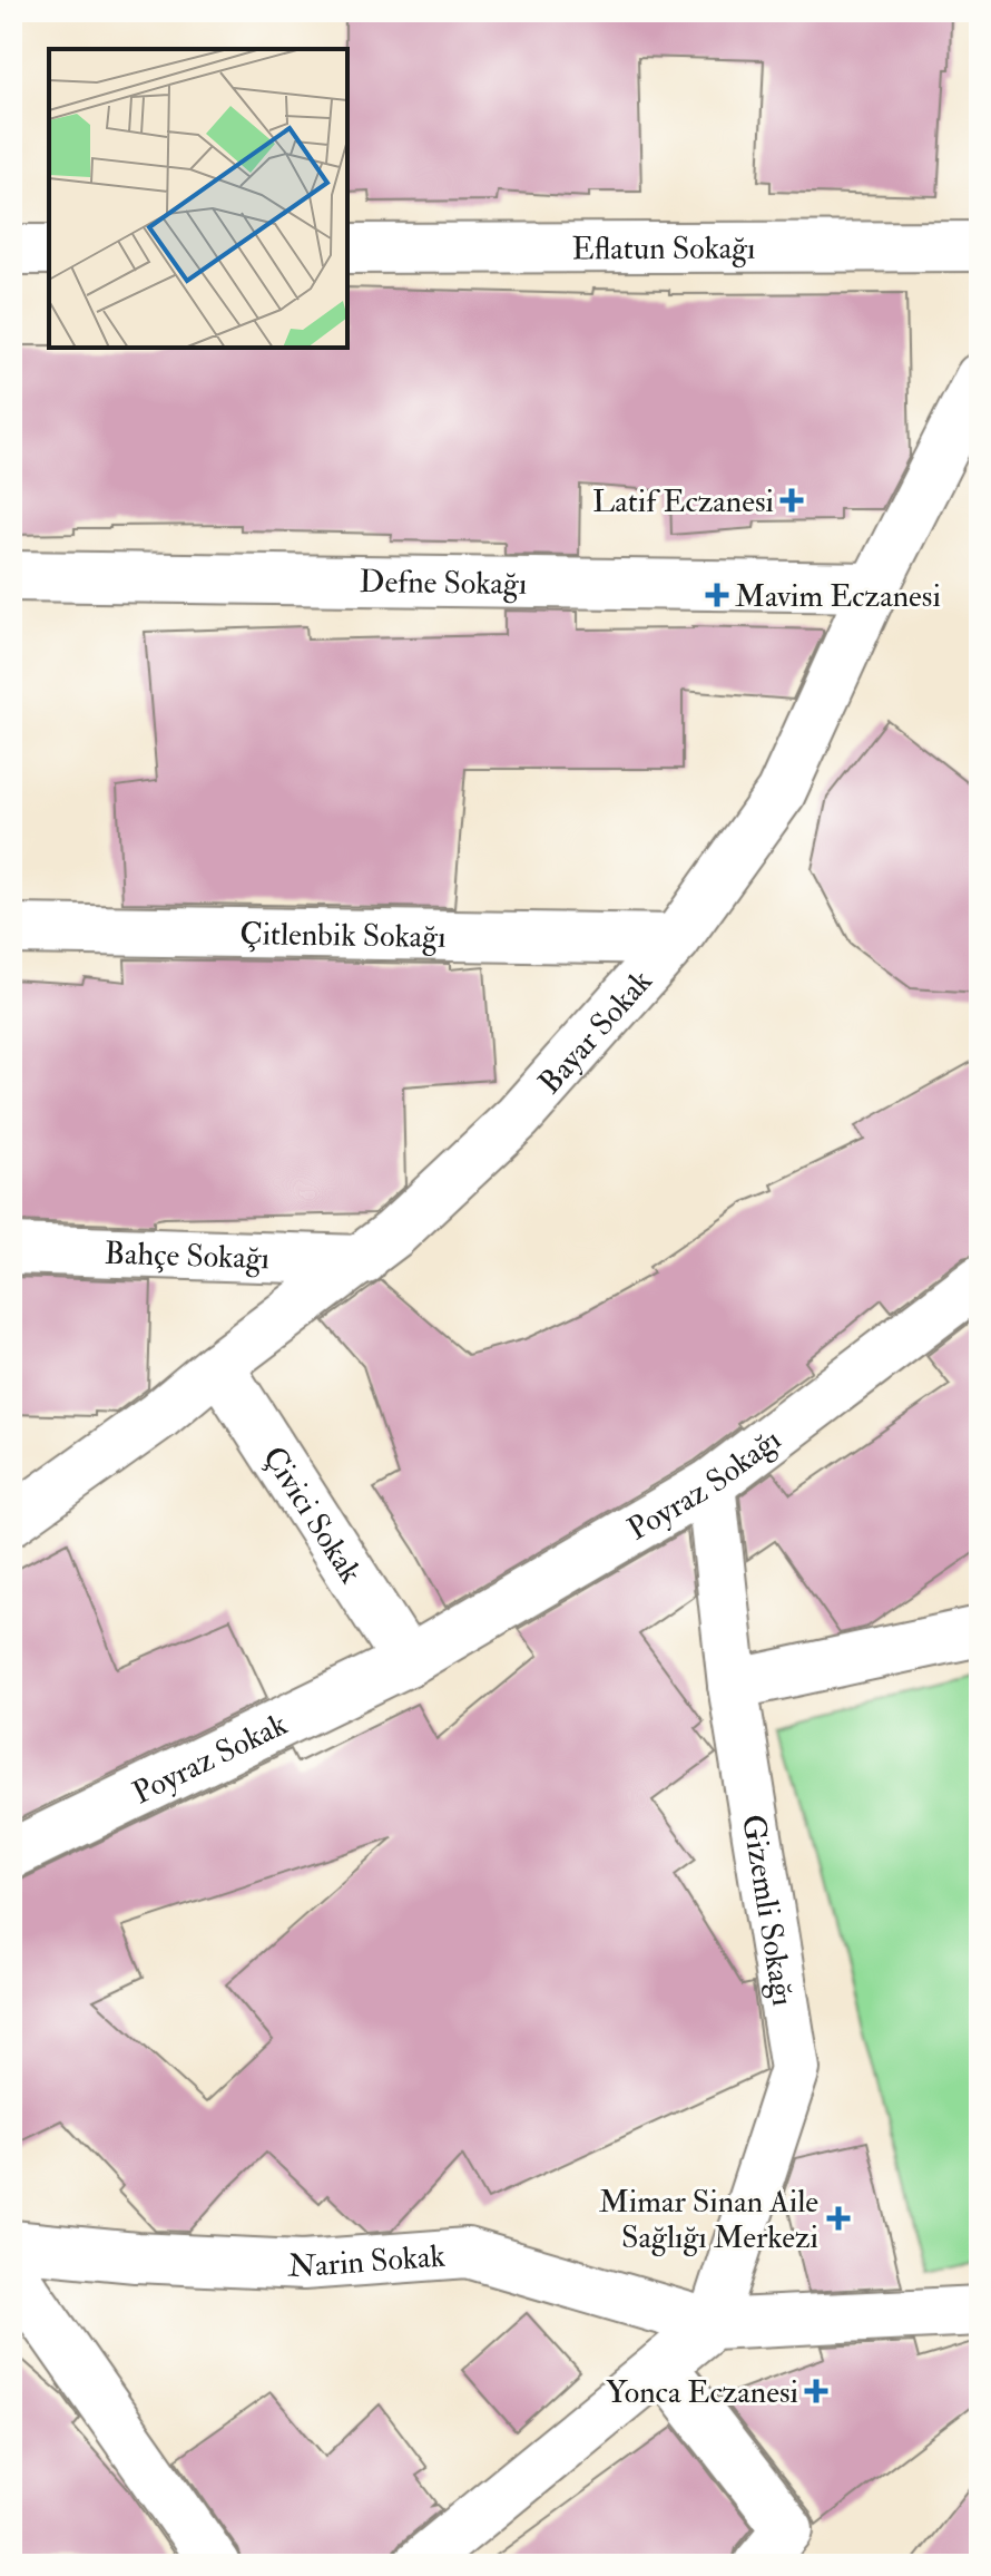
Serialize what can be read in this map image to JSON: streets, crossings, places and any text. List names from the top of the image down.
{
  "streets": {
    "street": [
      "Eflatun Sokağı",
      "Defne Sokağı",
      "Çitlenbik Sokağı",
      "Bayar Sokak",
      "Bahçe Sokağı",
      "Poyraz Sokağı",
      "Çivici Sokak",
      "Poyraz Sokak",
      "Gizemli Sokağı",
      "Narin Sokak"
    ]
  },
  "crossings": [
    ["Defne Sokağı", "Bayar Sokak"],
    ["Çitlenbik Sokağı", "Bayar Sokak"],
    ["Bayar Sokak", "Bahçe Sokağı"],
    ["Bayar Sokak", "Çivici Sokak"],
    ["Poyraz Sokağı", "Çivici Sokak"],
    ["Poyraz Sokağı", "Poyraz Sokak"],
    ["Poyraz Sokağı", "Gizemli Sokağı"],
    ["Çivici Sokak", "Poyraz Sokak"],
    ["Gizemli Sokağı", "Narin Sokak"]
  ],
  "places": {
    "health": [
      "Latif Eczanesi",
      "Mavim Eczanesi",
      "Mimar Sinan Aile Sağlığı Merkezi",
      "Yonca Eczanesi"
    ]
  }
}
